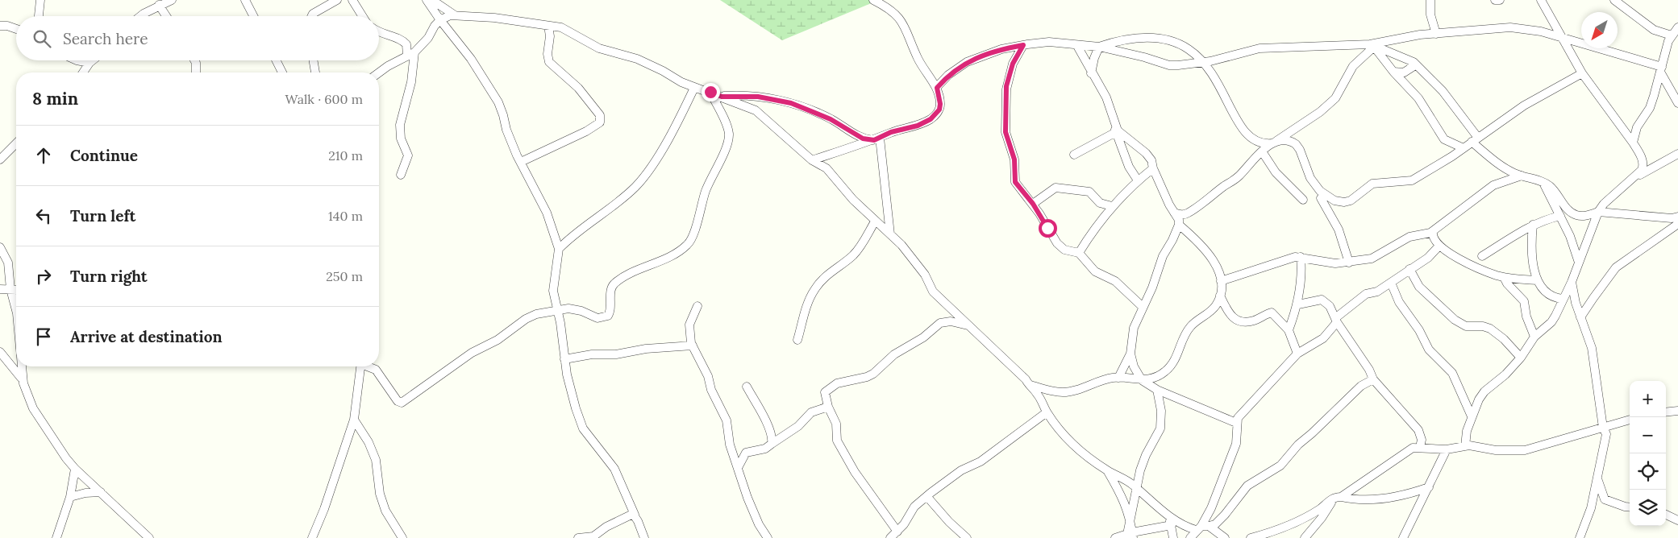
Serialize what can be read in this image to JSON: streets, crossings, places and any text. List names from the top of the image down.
{
  "north": "bottom left",
  "page": {
    "search": "Search here",
    "heading": ["8 min", "Walk · 600 m"],
    "list": [
      ["Continue", "210 m"],
      ["Turn left", "140 m"],
      ["Turn right", "250 m"],
      "Arrive at destination"
    ],
    "map_buttons": ["+", "−"]
  }
}
